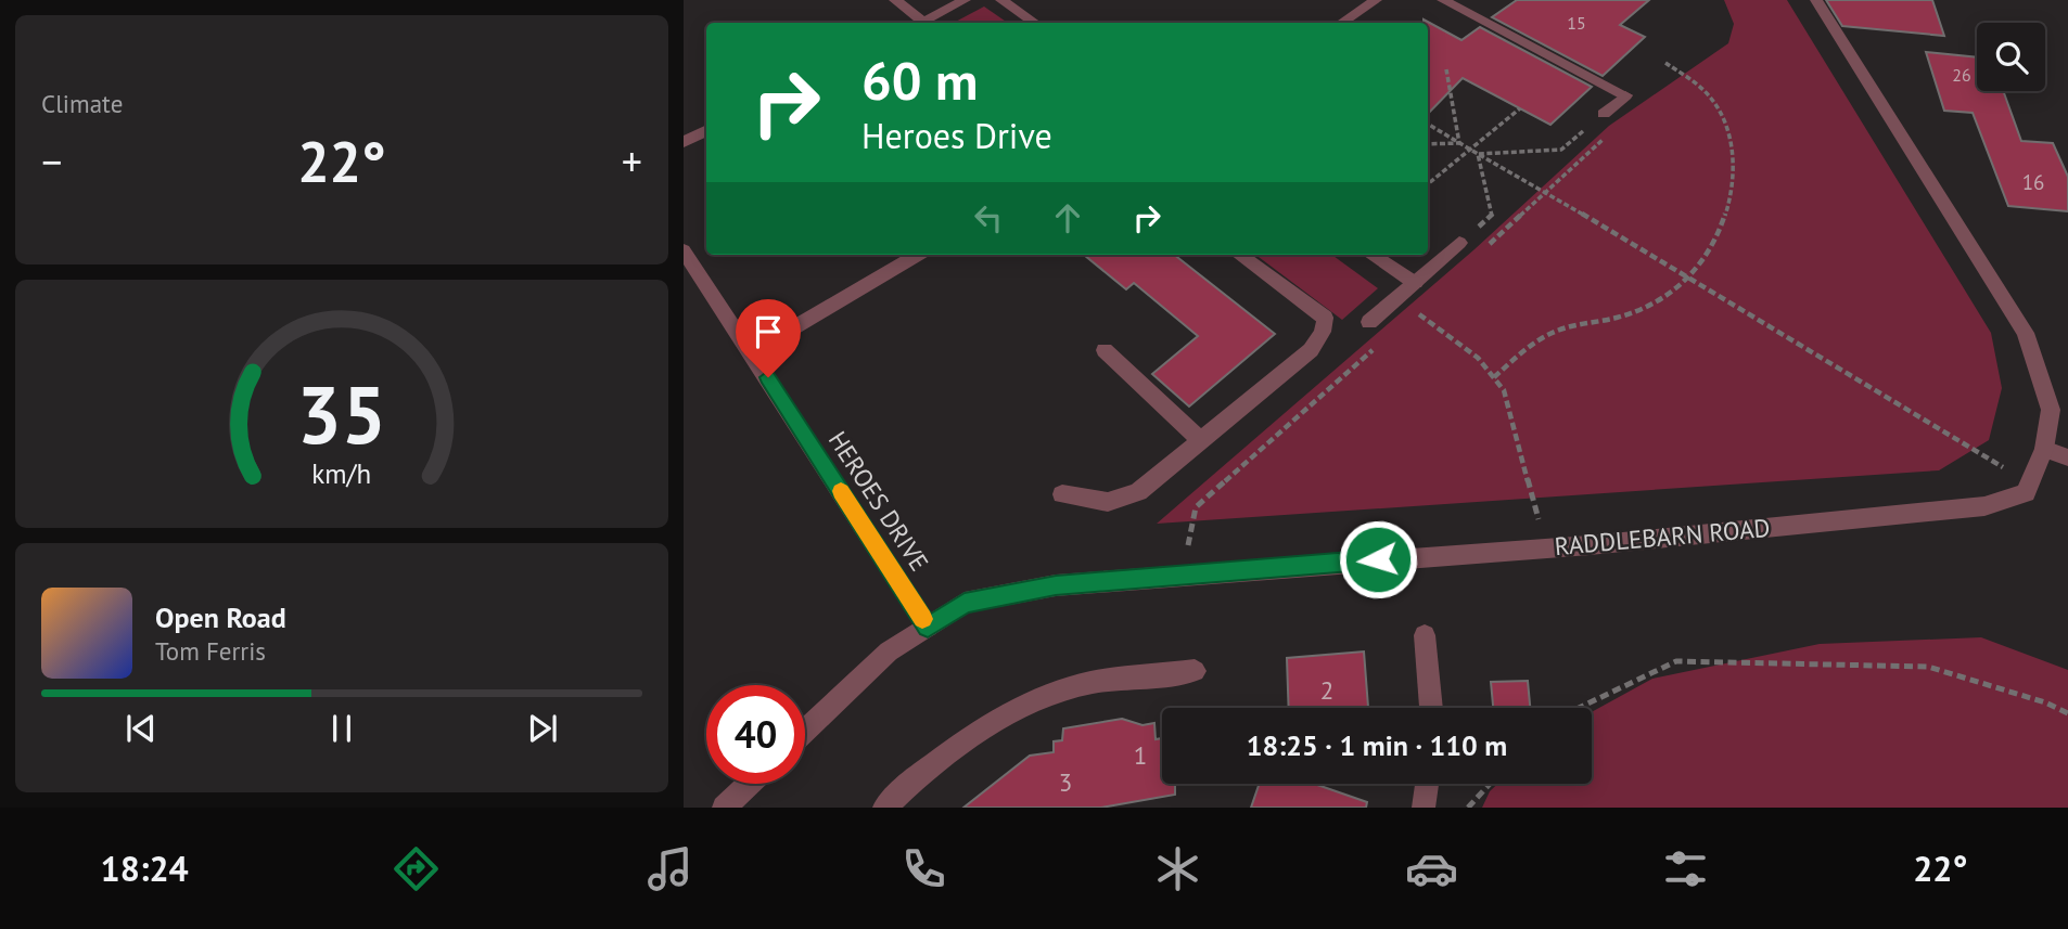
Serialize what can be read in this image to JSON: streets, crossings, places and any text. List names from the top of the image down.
{
  "streets": {
    "street": ["HEROES DRIVE", "RADDLEBARN ROAD"]
  },
  "crossings": [
    ["HEROES DRIVE", "RADDLEBARN ROAD"]
  ],
  "house_numbers": [
    "15",
    "26",
    "16",
    "2",
    "1",
    "3"
  ],
  "page": {
    "tile": "Climate",
    "turn": ["60 m", "Heroes Drive"],
    "heat": ["−", "22°", "+"],
    "song": ["Open Road", "Tom Ferris"],
    "limit": "40",
    "trip": "18:25 · 1 min · 110 m",
    "tabs": ["18:24", "22°"],
    "gauge": ["35", "km/h"]
  }
}
